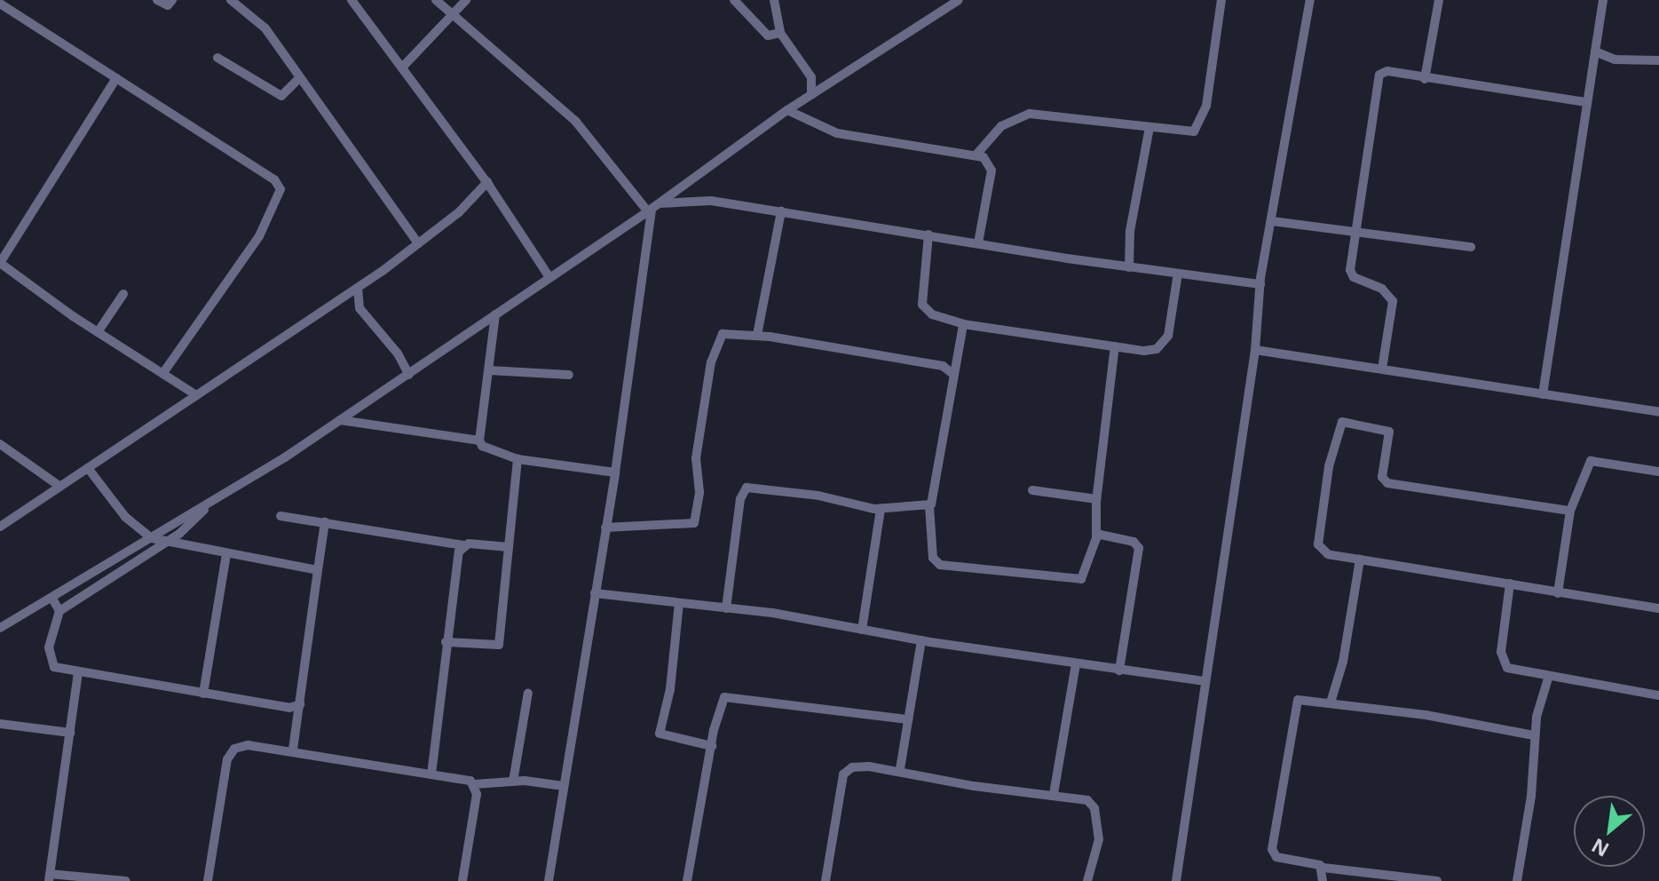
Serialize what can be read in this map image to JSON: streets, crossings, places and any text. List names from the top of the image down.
{
  "north": "bottom left"
}
